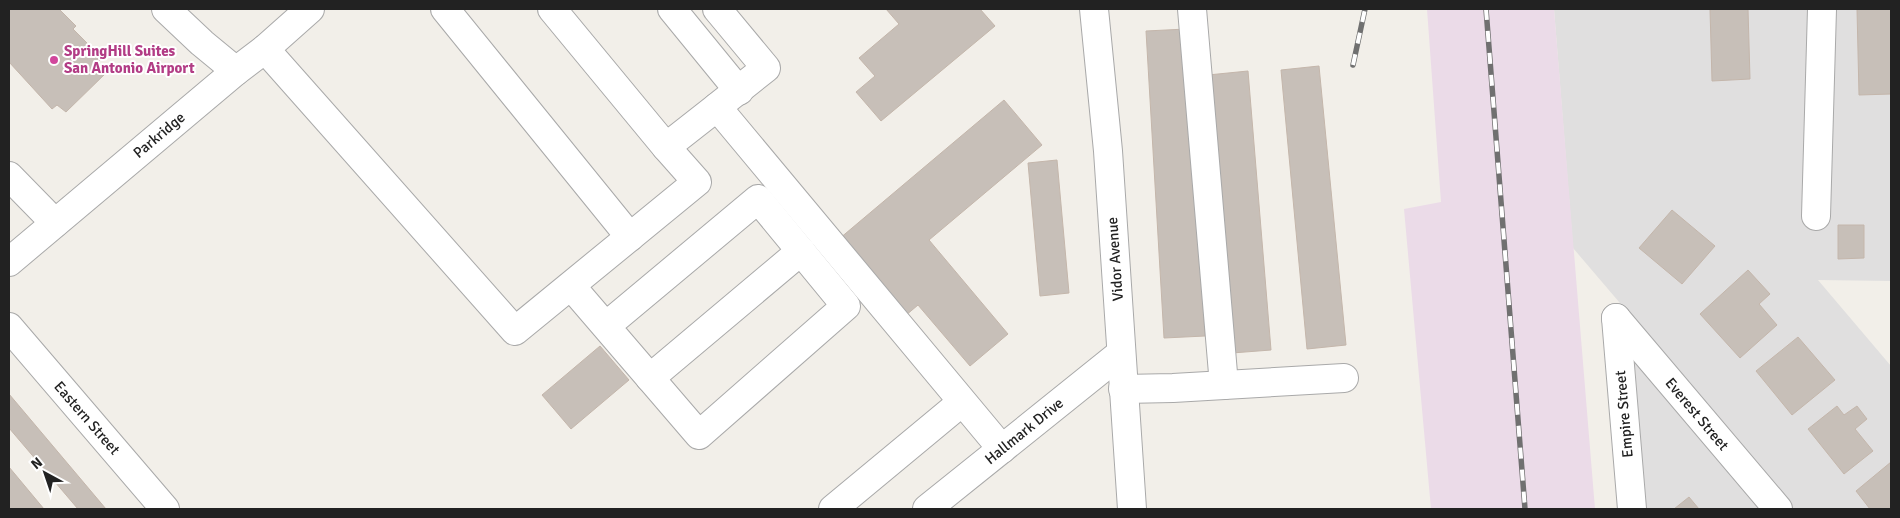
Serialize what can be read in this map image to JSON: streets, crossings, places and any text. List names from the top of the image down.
{
  "streets": {
    "street": [
      "Parkridge",
      "Vidor Avenue",
      "Empire Street",
      "Everest Street",
      "Eastern Street",
      "Hallmark Drive"
    ]
  },
  "crossings": [
    ["Vidor Avenue", "Hallmark Drive"],
    ["Empire Street", "Everest Street"]
  ],
  "places": ["SpringHill Suites San Antonio Airport"],
  "north": "top left"
}
